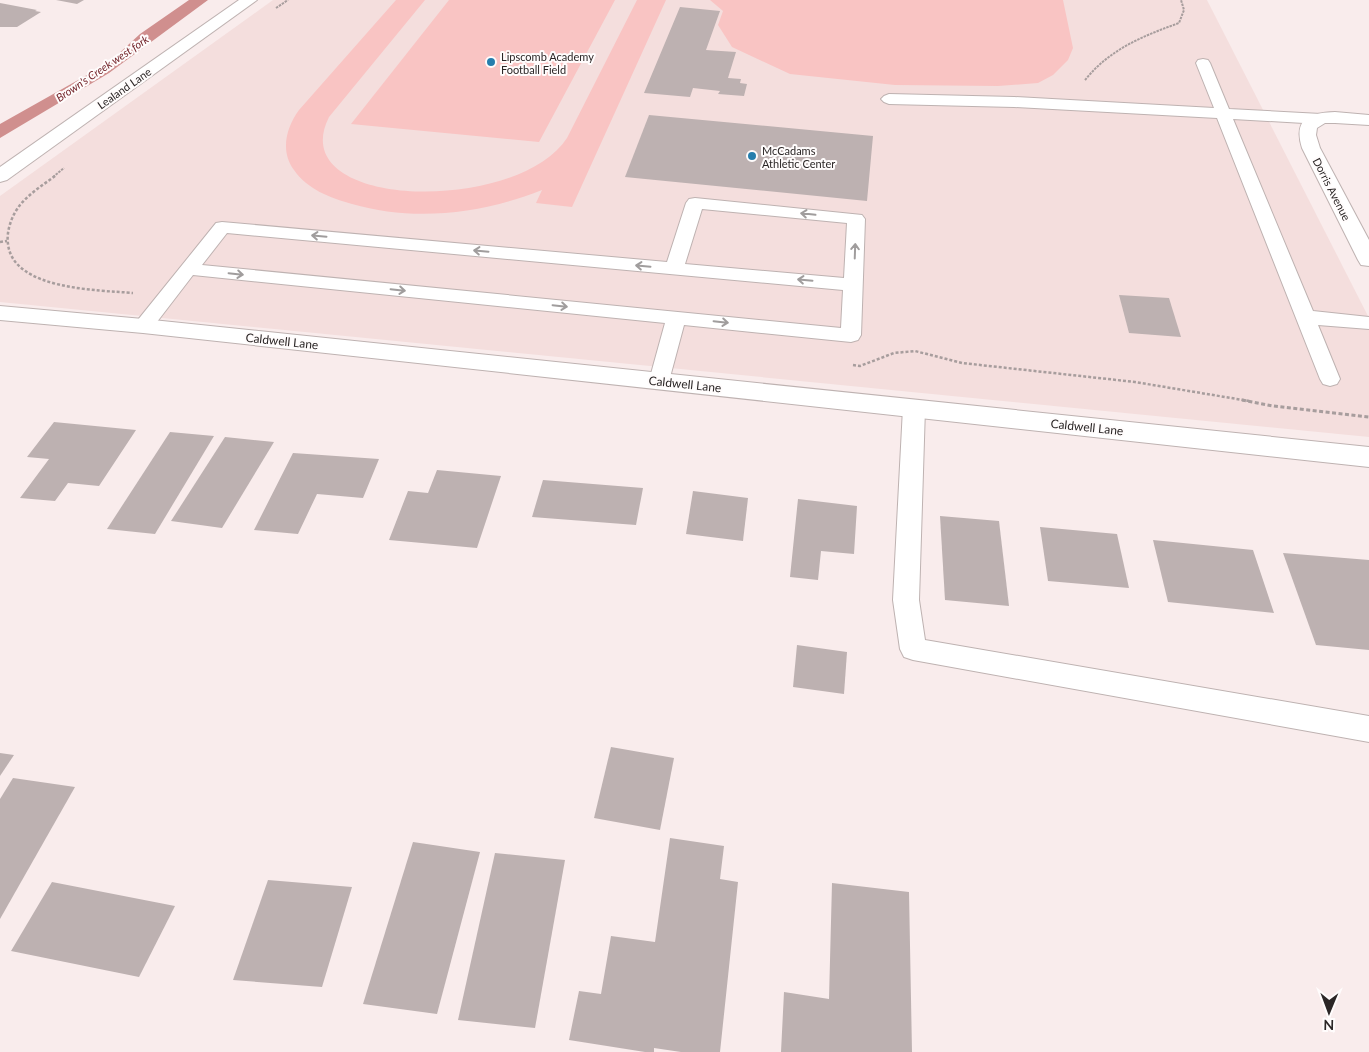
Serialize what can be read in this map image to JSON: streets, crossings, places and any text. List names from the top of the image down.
{
  "streets": {
    "street": ["Lealand Lane", "Dorris Avenue", "Caldwell Lane"]
  },
  "water": ["Brown's Creek west fork"],
  "places": ["Lipscomb Academy Football Field", "McCadams Athletic Center"],
  "north": "bottom"
}
